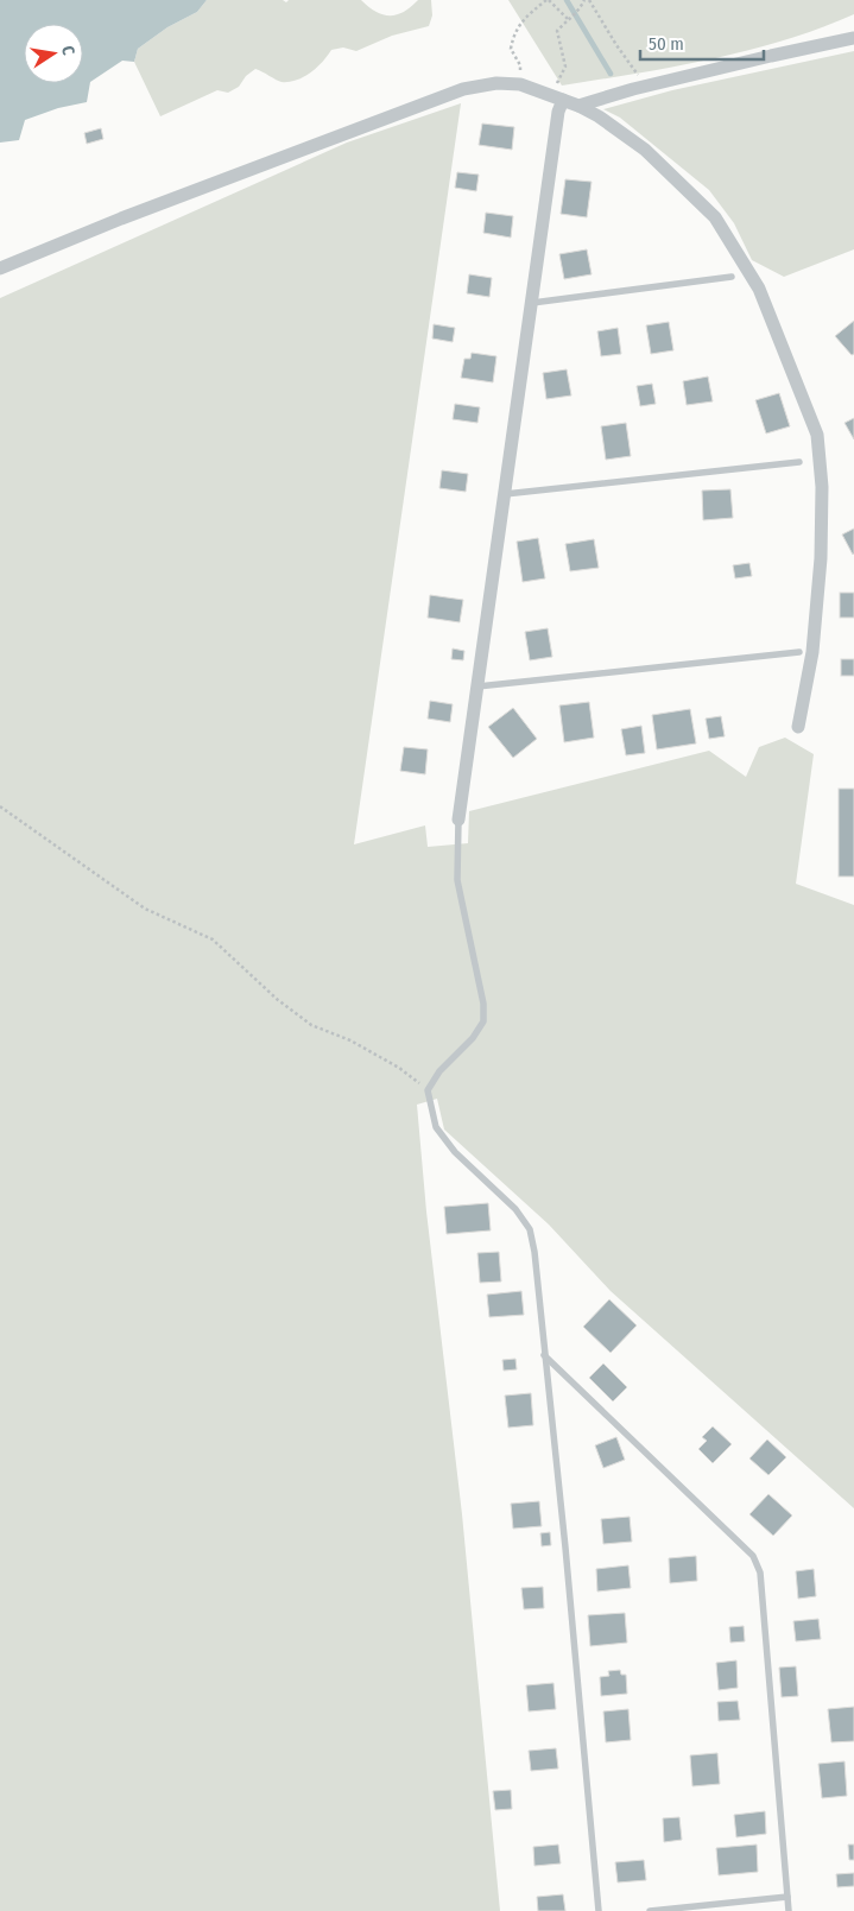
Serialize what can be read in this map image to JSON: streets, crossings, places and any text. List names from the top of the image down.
{
  "scale_bar": "50 m",
  "north": "right"
}
